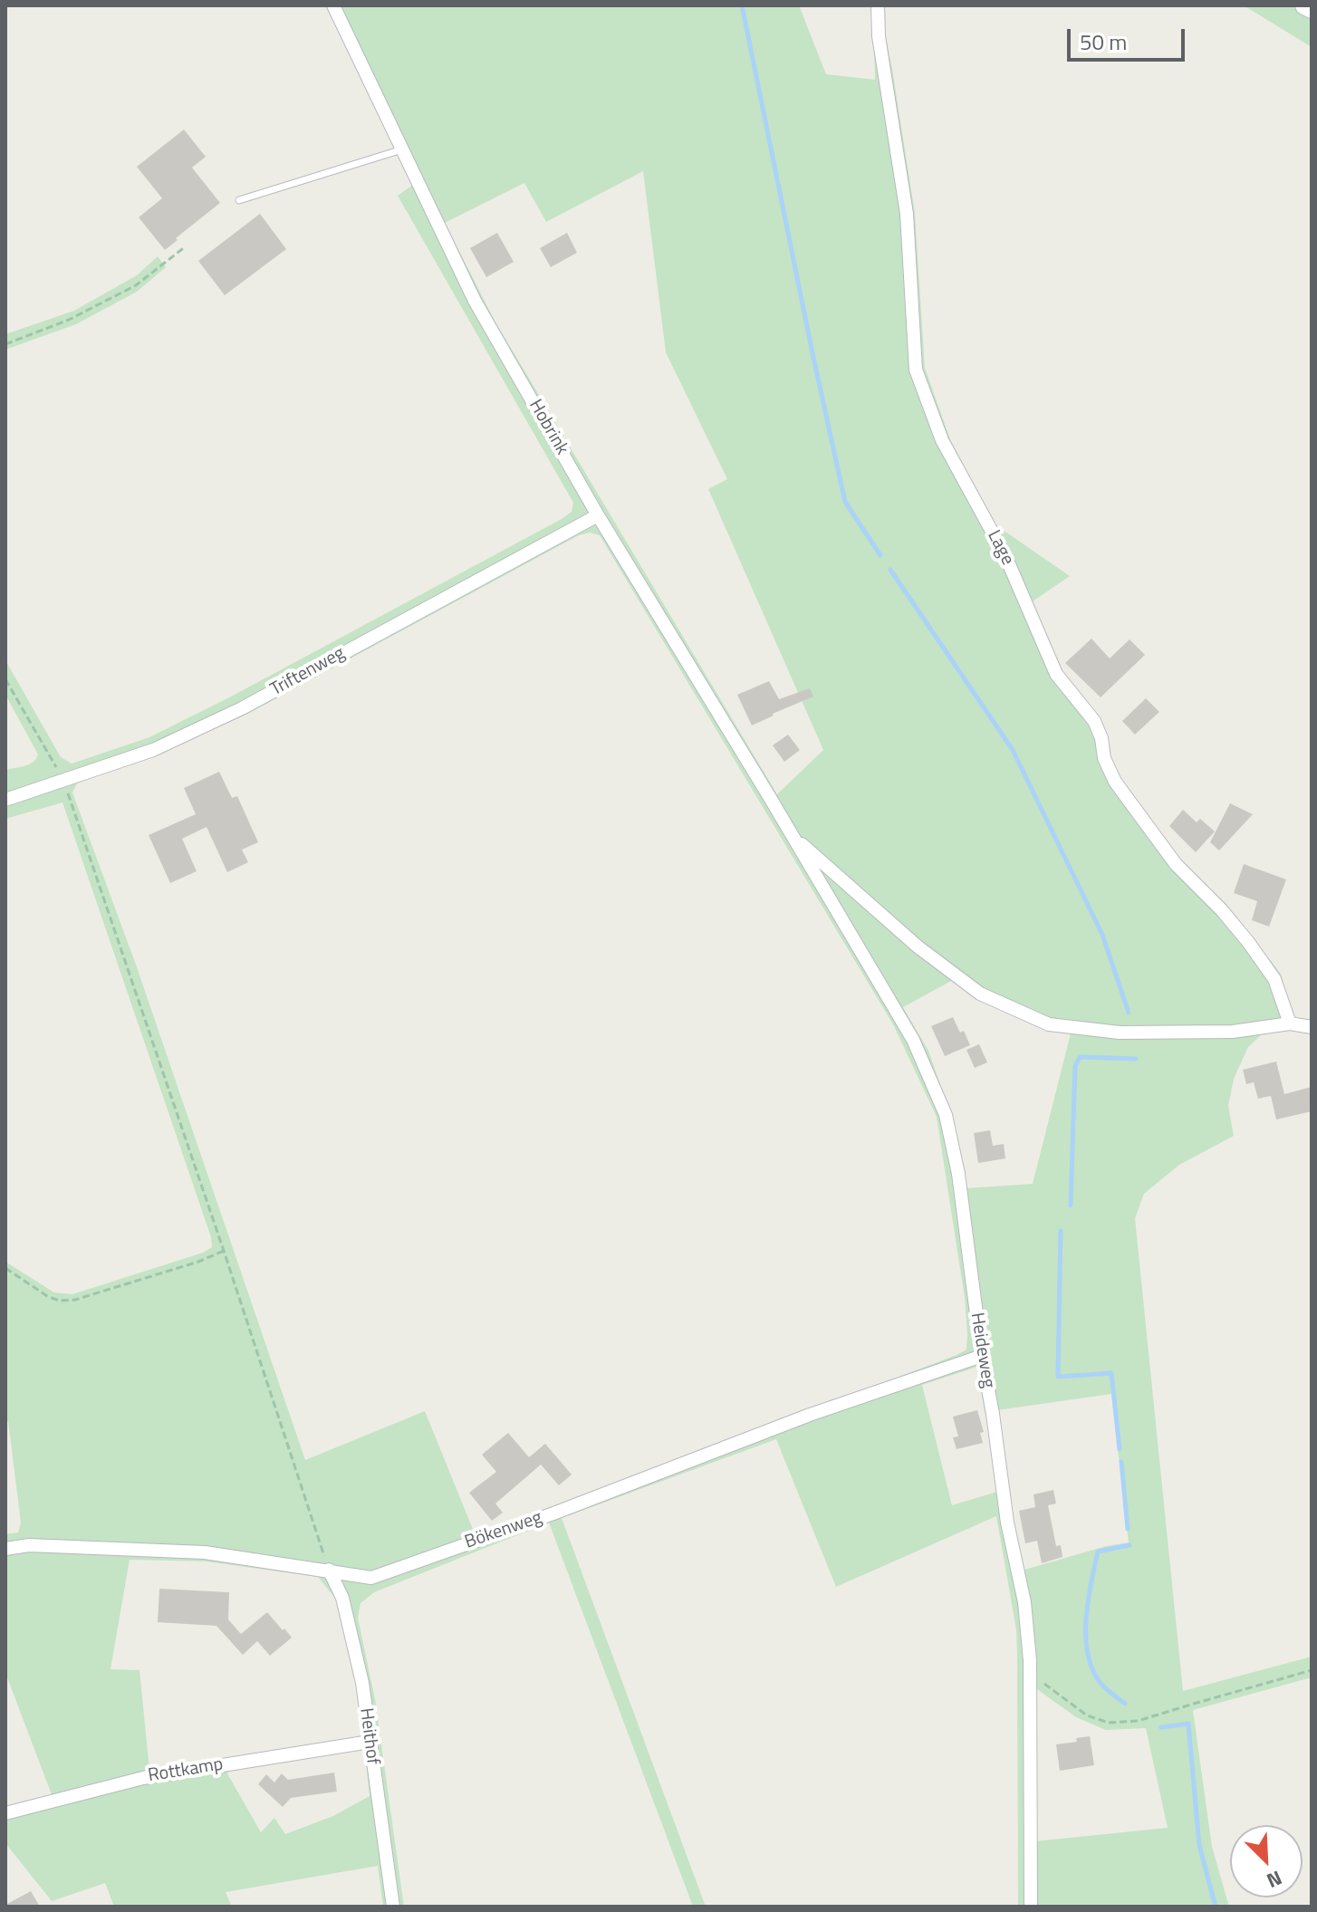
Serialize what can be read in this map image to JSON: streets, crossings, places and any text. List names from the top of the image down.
{
  "streets": {
    "street": [
      "Hobrink",
      "Lage",
      "Triftenweg",
      "Heideweg",
      "Bökenweg",
      "Heithof",
      "Rottkamp"
    ]
  },
  "crossings": [
    ["Hobrink", "Triftenweg"],
    ["Hobrink", "Heideweg"],
    ["Heideweg", "Bökenweg"],
    ["Bökenweg", "Heithof"],
    ["Heithof", "Rottkamp"]
  ],
  "scale_bar": "50 m",
  "north": "bottom right"
}
